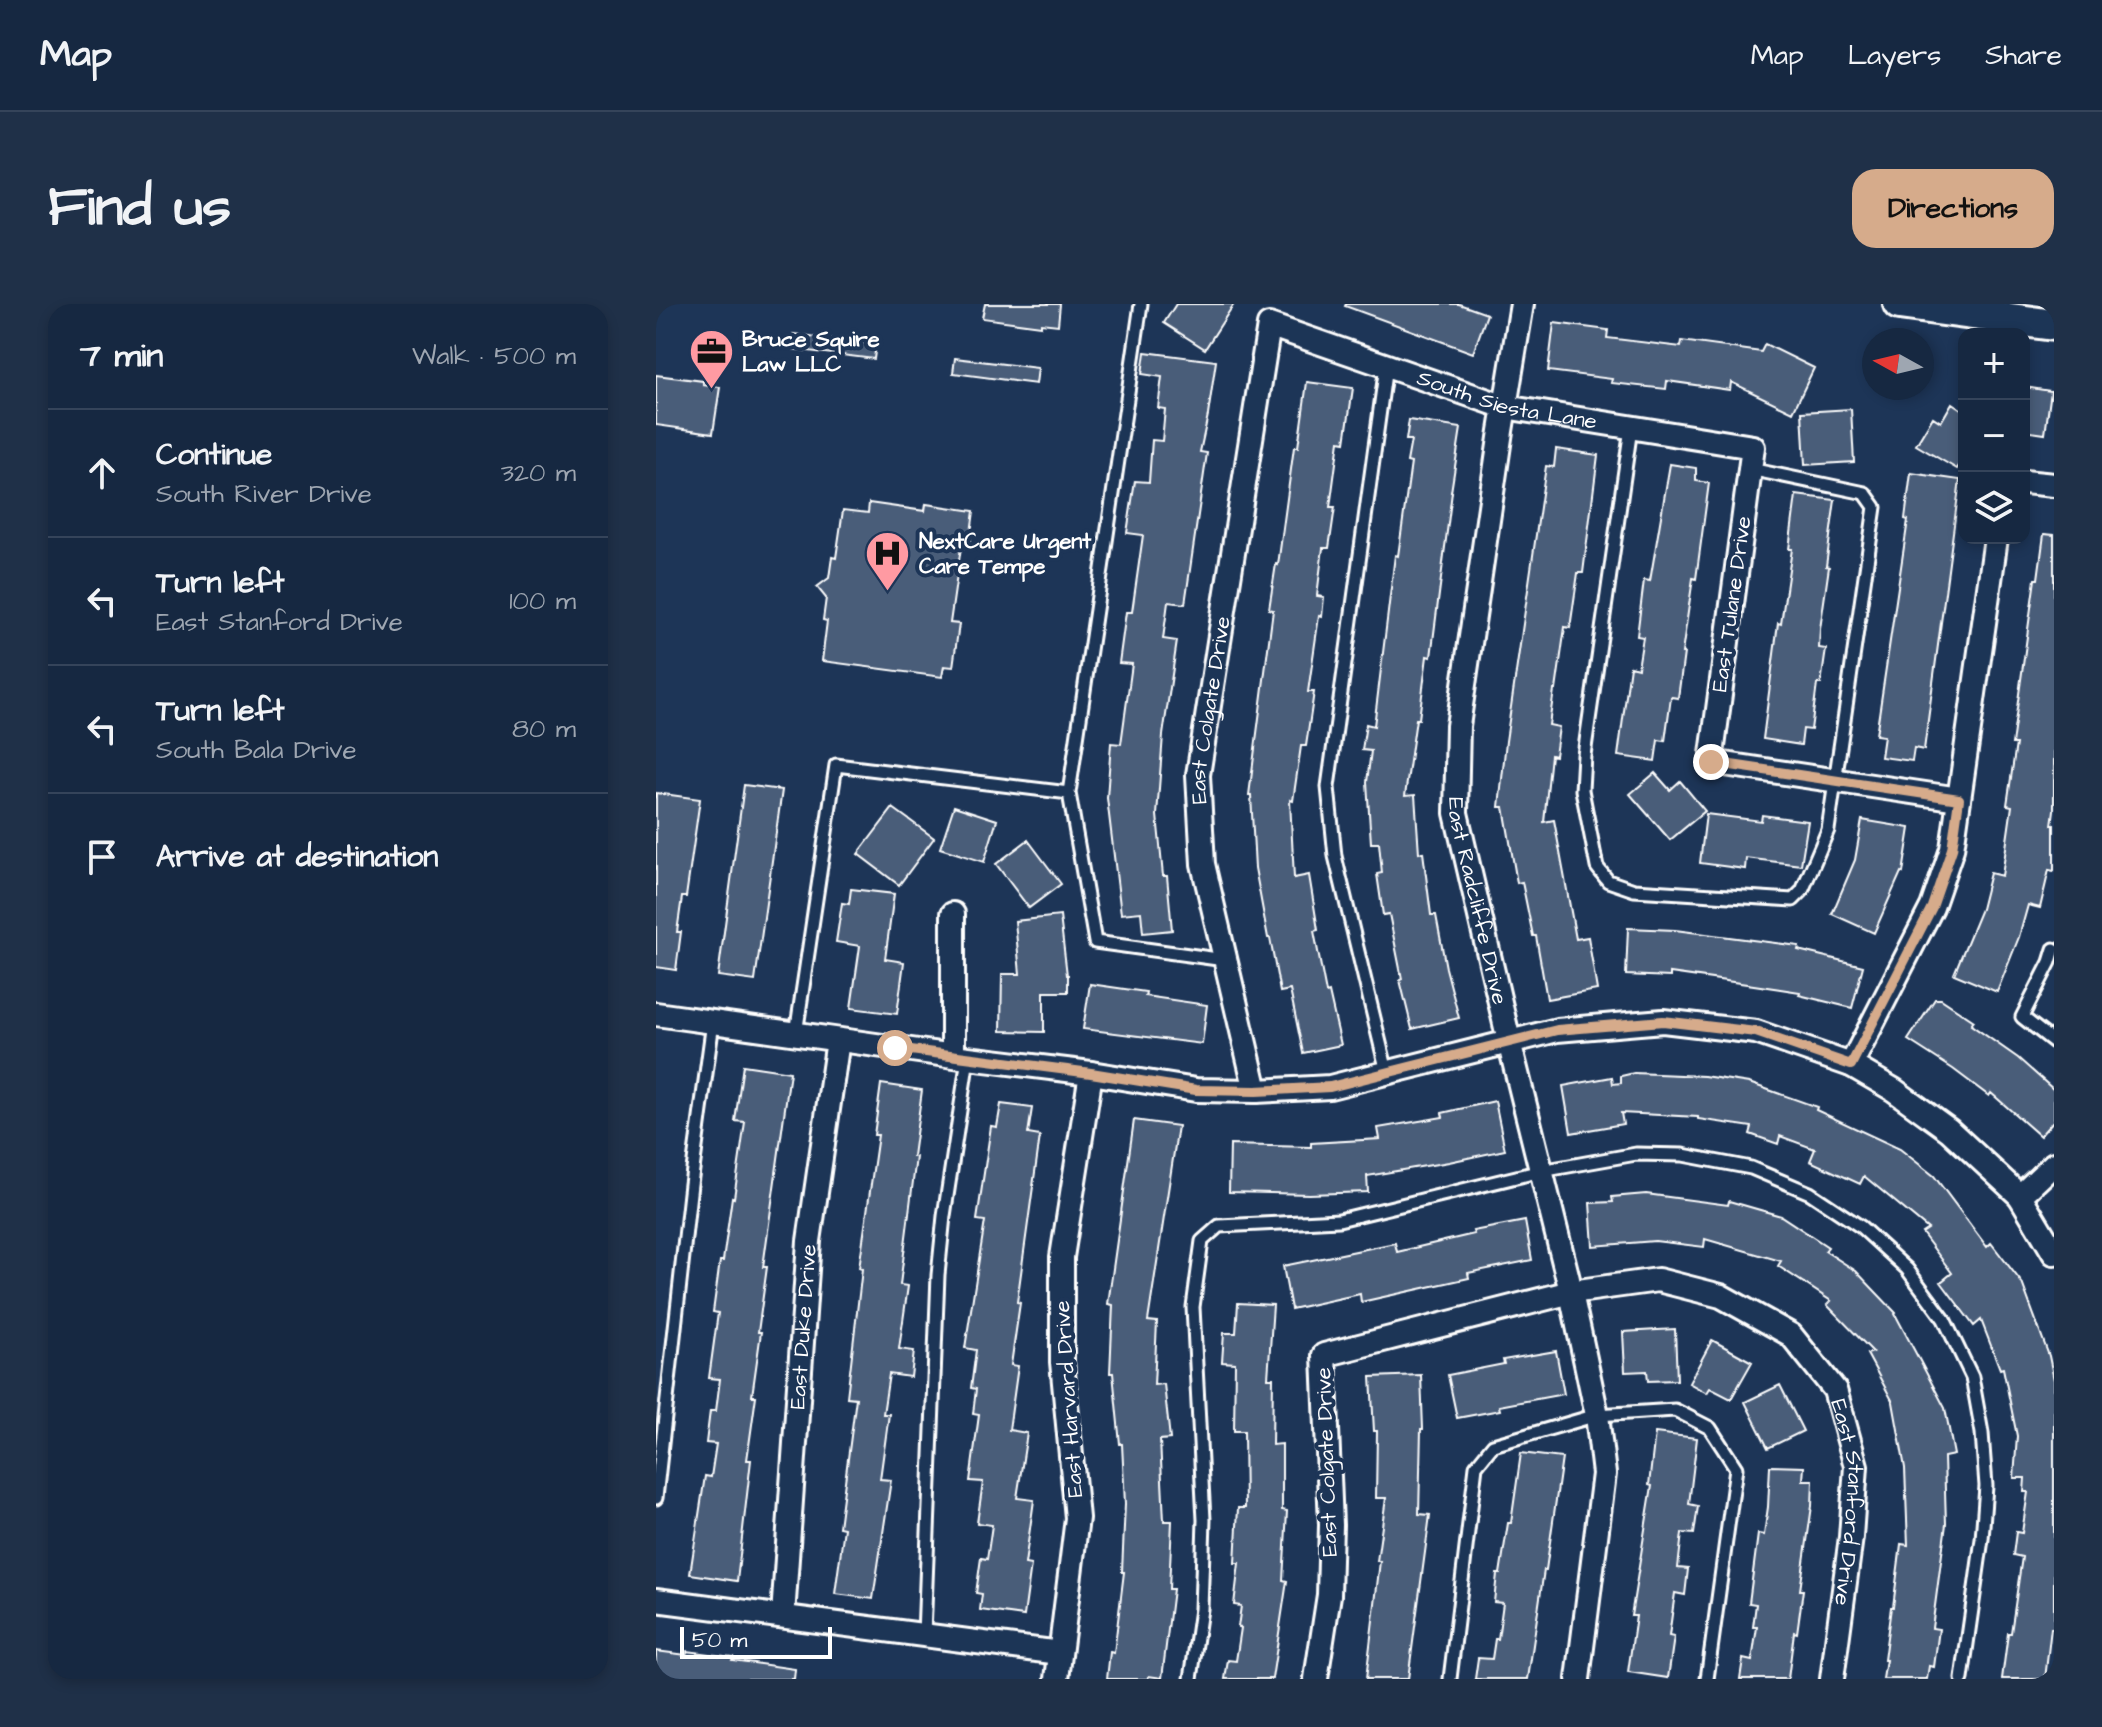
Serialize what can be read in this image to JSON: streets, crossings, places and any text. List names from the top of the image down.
{
  "streets": {
    "street": [
      "South Siesta Lane",
      "East Tulane Drive",
      "East Colgate Drive",
      "East Radcliffe Drive",
      "East Duke Drive",
      "East Harvard Drive",
      "East Stanford Drive"
    ]
  },
  "crossings": [
    ["South Siesta Lane", "East Tulane Drive"],
    ["South Siesta Lane", "East Colgate Drive"],
    ["South Siesta Lane", "East Radcliffe Drive"],
    ["East Colgate Drive", "East Radcliffe Drive"],
    ["East Colgate Drive", "East Stanford Drive"],
    ["East Radcliffe Drive", "East Stanford Drive"]
  ],
  "places": {
    "office": ["Bruce Squire Law LLC"],
    "hospital": ["NextCare Urgent Care Tempe"]
  },
  "scale_bar": "50 m",
  "north": "left",
  "page": {
    "header": "Map",
    "nav": ["Map", "Layers", "Share"],
    "title": "Find us",
    "buttons": "Directions",
    "heading": ["7 min", "Walk · 500 m"],
    "map_buttons": ["+", "−"],
    "list": [
      ["Continue", "South River Drive", "320 m"],
      ["Turn left", "East Stanford Drive", "100 m"],
      ["Turn left", "South Bala Drive", "80 m"],
      "Arrive at destination"
    ],
    "scale": "50 m"
  }
}
